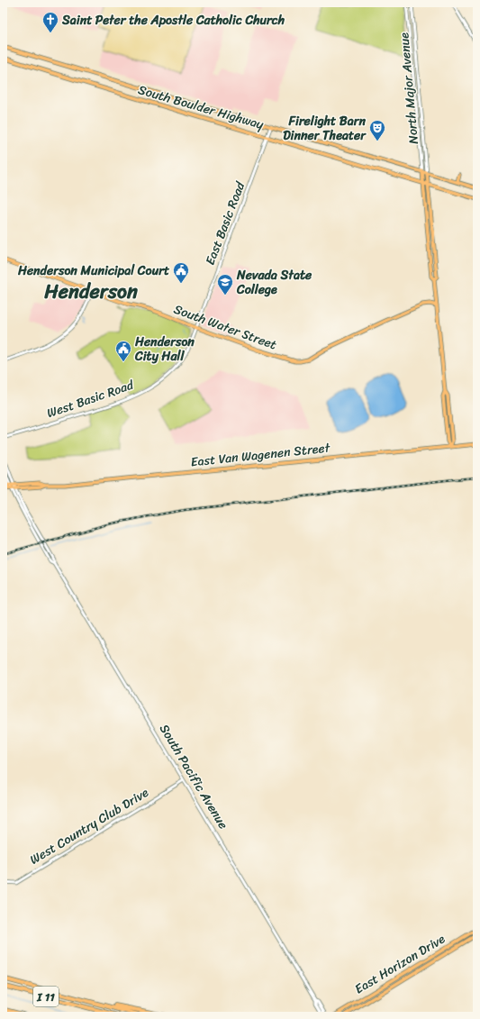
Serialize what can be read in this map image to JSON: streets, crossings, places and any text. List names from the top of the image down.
{
  "streets": {
    "highway": ["I 11"],
    "main road": [
      "South Boulder Highway",
      "South Water Street",
      "East Van Wagenen Street",
      "East Horizon Drive"
    ],
    "street": [
      "North Major Avenue",
      "East Basic Road",
      "West Basic Road",
      "South Pacific Avenue",
      "West Country Club Drive"
    ]
  },
  "crossings": [
    ["North Major Avenue", "South Boulder Highway"],
    ["South Boulder Highway", "East Basic Road"],
    ["East Basic Road", "South Water Street"],
    ["East Basic Road", "West Basic Road"],
    ["South Water Street", "West Basic Road"],
    ["East Van Wagenen Street", "South Pacific Avenue"],
    ["South Pacific Avenue", "West Country Club Drive"]
  ],
  "districts": ["Henderson"],
  "places": {
    "church": ["Saint Peter the Apostle Catholic Church"],
    "theatre": ["Firelight Barn Dinner Theater"],
    "public building": ["Henderson Municipal Court", "Henderson City Hall"],
    "school or university": ["Nevada State College"]
  }
}
